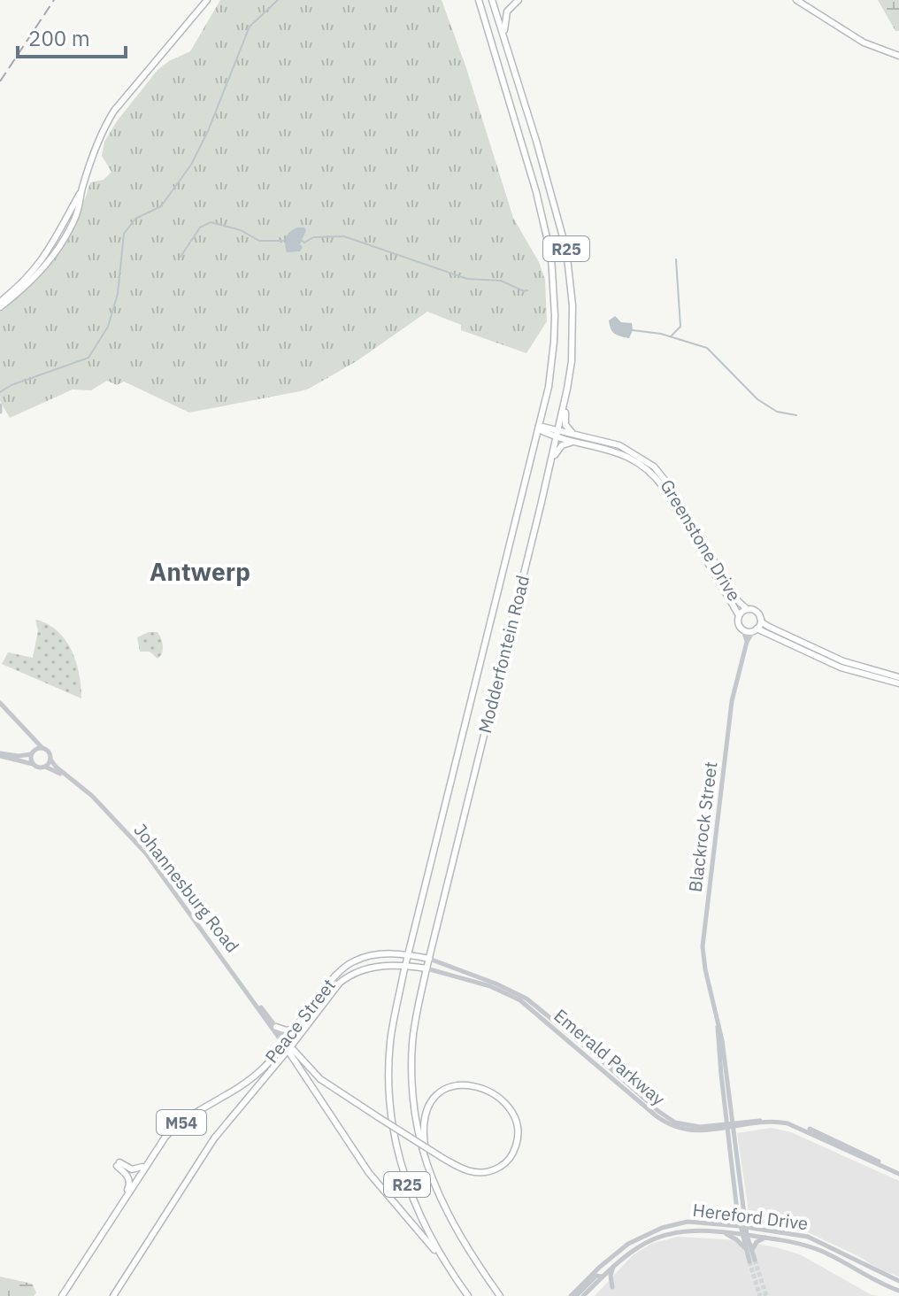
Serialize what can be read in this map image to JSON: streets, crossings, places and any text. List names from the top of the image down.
{
  "streets": {
    "main road": [
      "R25",
      "Greenstone Drive",
      "Modderfontein Road",
      "Peace Street",
      "M54"
    ],
    "street": [
      "Blackrock Street",
      "Johannesburg Road",
      "Emerald Parkway",
      "Hereford Drive"
    ]
  },
  "crossings": [
    ["Greenstone Drive", "Modderfontein Road"],
    ["Greenstone Drive", "Blackrock Street"],
    ["Modderfontein Road", "Peace Street"],
    ["Modderfontein Road", "Emerald Parkway"],
    ["Blackrock Street", "Emerald Parkway"],
    ["Blackrock Street", "Hereford Drive"],
    ["Johannesburg Road", "Peace Street"],
    ["Peace Street", "Emerald Parkway"]
  ],
  "districts": ["Antwerp"],
  "scale_bar": "200 m"
}
